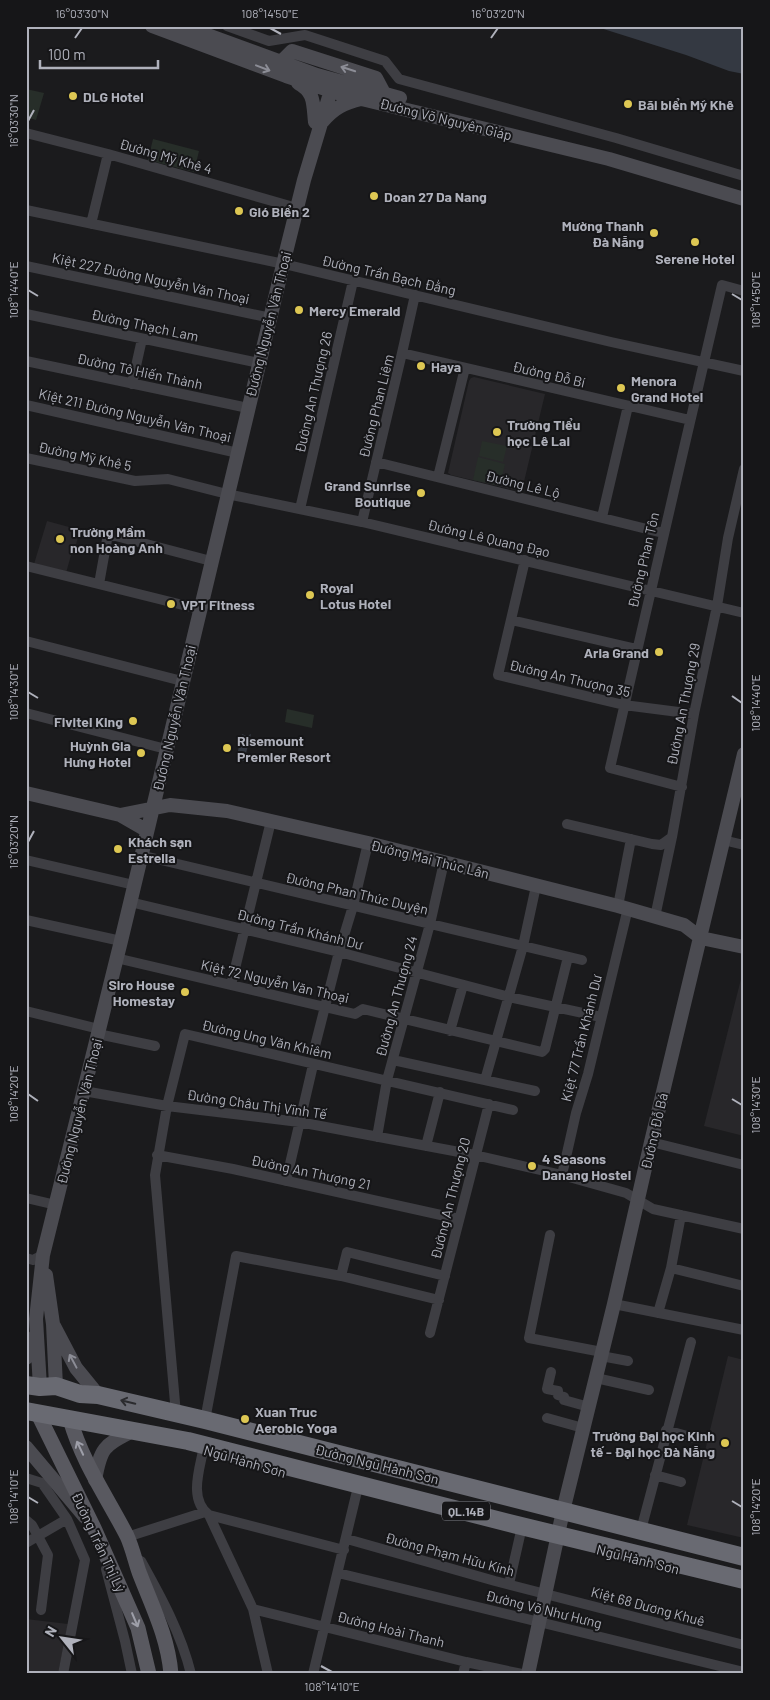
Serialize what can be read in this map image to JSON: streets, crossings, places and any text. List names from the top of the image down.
{
  "streets": {
    "highway": ["Ngũ Hành Sơn", "Đường Ngũ Hành Sơn", "QL.14B"],
    "main road": [
      "Đường Võ Nguyên Giáp",
      "Đường Nguyễn Văn Thoại",
      "Đường Mai Thúc Lân",
      "Đường Đỗ Bá",
      "Đường Trần Thị Lý"
    ],
    "street": [
      "Đường Mỹ Khê 4",
      "Đường Trần Bạch Đằng",
      "Kiệt 227 Đường Nguyễn Văn Thoại",
      "Đường Thạch Lam",
      "Đường Tô Hiến Thành",
      "Đường Đỗ Bí",
      "Đường An Thượng 26",
      "Đường Phan Liêm",
      "Kiệt 211 Đường Nguyễn Văn Thoại",
      "Đường Mỹ Khê 5",
      "Đường Lê Lộ",
      "Đường Lê Quang Đạo",
      "Đường Phan Tôn",
      "Đường An Thượng 35",
      "Đường An Thượng 29",
      "Đường Phan Thúc Duyện",
      "Đường Trần Khánh Dư",
      "Kiệt 72 Nguyễn Văn Thoại",
      "Đường An Thượng 24",
      "Kiệt 77 Trần Khánh Dư",
      "Đường Ung Văn Khiêm",
      "Đường Châu Thị Vĩnh Tế",
      "Đường An Thượng 21",
      "Đường An Thượng 20",
      "Đường Phạm Hữu Kính",
      "Kiệt 68 Dương Khuê",
      "Đường Võ Như Hưng",
      "Đường Hoài Thanh"
    ]
  },
  "crossings": [
    ["Đường Võ Nguyên Giáp", "Đường Nguyễn Văn Thoại"],
    ["Đường Mỹ Khê 4", "Đường Nguyễn Văn Thoại"],
    ["Đường Trần Bạch Đằng", "Đường Nguyễn Văn Thoại"],
    ["Đường Trần Bạch Đằng", "Đường An Thượng 26"],
    ["Đường Trần Bạch Đằng", "Đường Phan Liêm"],
    ["Đường Trần Bạch Đằng", "Đường Phan Tôn"],
    ["Kiệt 227 Đường Nguyễn Văn Thoại", "Đường Nguyễn Văn Thoại"],
    ["Đường Nguyễn Văn Thoại", "Đường Thạch Lam"],
    ["Đường Nguyễn Văn Thoại", "Đường Tô Hiến Thành"],
    ["Đường Nguyễn Văn Thoại", "Kiệt 211 Đường Nguyễn Văn Thoại"],
    ["Đường Nguyễn Văn Thoại", "Đường Mỹ Khê 5"],
    ["Đường Nguyễn Văn Thoại", "Đường Lê Quang Đạo"],
    ["Đường Nguyễn Văn Thoại", "Đường Mai Thúc Lân"],
    ["Đường Nguyễn Văn Thoại", "Đường Phan Thúc Duyện"],
    ["Đường Nguyễn Văn Thoại", "Đường Trần Khánh Dư"],
    ["Đường Nguyễn Văn Thoại", "Kiệt 72 Nguyễn Văn Thoại"],
    ["Đường Nguyễn Văn Thoại", "Đường Châu Thị Vĩnh Tế"],
    ["Đường Nguyễn Văn Thoại", "Đường Ngũ Hành Sơn"],
    ["Đường Đỗ Bí", "Đường Phan Liêm"],
    ["Đường Đỗ Bí", "Đường Phan Tôn"],
    ["Đường An Thượng 26", "Đường Lê Quang Đạo"],
    ["Đường Phan Liêm", "Đường Lê Lộ"],
    ["Đường Phan Liêm", "Đường Lê Quang Đạo"],
    ["Đường Mỹ Khê 5", "Đường Lê Quang Đạo"],
    ["Đường Lê Lộ", "Đường Phan Tôn"],
    ["Đường Lê Quang Đạo", "Đường Phan Tôn"],
    ["Đường Lê Quang Đạo", "Đường An Thượng 35"],
    ["Đường Lê Quang Đạo", "Đường An Thượng 29"],
    ["Đường Phan Tôn", "Đường An Thượng 35"],
    ["Đường Phan Tôn", "Đường An Thượng 29"],
    ["Đường An Thượng 35", "Đường An Thượng 29"],
    ["Đường An Thượng 29", "Đường Mai Thúc Lân"],
    ["Đường Mai Thúc Lân", "Đường An Thượng 24"],
    ["Đường Mai Thúc Lân", "Kiệt 77 Trần Khánh Dư"],
    ["Đường Mai Thúc Lân", "Đường Đỗ Bá"],
    ["Đường Phan Thúc Duyện", "Đường An Thượng 24"],
    ["Đường Trần Khánh Dư", "Kiệt 72 Nguyễn Văn Thoại"],
    ["Đường Trần Khánh Dư", "Đường An Thượng 24"],
    ["Đường Trần Khánh Dư", "Kiệt 77 Trần Khánh Dư"],
    ["Kiệt 72 Nguyễn Văn Thoại", "Đường An Thượng 24"],
    ["Đường An Thượng 24", "Đường Ung Văn Khiêm"],
    ["Đường An Thượng 24", "Đường Châu Thị Vĩnh Tế"],
    ["Kiệt 77 Trần Khánh Dư", "Đường Châu Thị Vĩnh Tế"],
    ["Đường Ung Văn Khiêm", "Đường Châu Thị Vĩnh Tế"],
    ["Đường Ung Văn Khiêm", "Đường An Thượng 21"],
    ["Đường Ung Văn Khiêm", "Đường An Thượng 20"],
    ["Đường Ung Văn Khiêm", "Đường Ngũ Hành Sơn"],
    ["Đường Châu Thị Vĩnh Tế", "Đường Đỗ Bá"],
    ["Đường Châu Thị Vĩnh Tế", "Đường An Thượng 20"],
    ["Đường Đỗ Bá", "Ngũ Hành Sơn"],
    ["Đường Đỗ Bá", "Đường Ngũ Hành Sơn"],
    ["Đường Đỗ Bá", "Đường Phạm Hữu Kính"],
    ["Đường Đỗ Bá", "Kiệt 68 Dương Khuê"],
    ["Đường Đỗ Bá", "Đường Võ Như Hưng"],
    ["Đường An Thượng 21", "Đường An Thượng 20"],
    ["Ngũ Hành Sơn", "Đường Ngũ Hành Sơn"],
    ["Ngũ Hành Sơn", "QL.14B"],
    ["QL.14B", "Đường Trần Thị Lý"],
    ["Đường Phạm Hữu Kính", "Kiệt 68 Dương Khuê"]
  ],
  "places": [
    "DLG Hotel",
    "Bãi biển Mỹ Khê",
    "Doan 27 Da Nang",
    "Gió Biển 2",
    "Mường Thanh Đà Nẵng",
    "Serene Hotel",
    "Mercy Emerald",
    "Haya",
    "Menora Grand Hotel",
    "Trường Tiểu học Lê Lai",
    "Grand Sunrise Boutique",
    "Trường Mầm non Hoàng Anh",
    "Royal Lotus Hotel",
    "VPT Fitness",
    "Aria Grand",
    "Fivitel King",
    "Risemount Premier Resort",
    "Huỳnh Gia Hưng Hotel",
    "Khách sạn Estrella",
    "Siro House Homestay",
    "4 Seasons Danang Hostel",
    "Xuan Truc Aerobic Yoga",
    "Trường Đại học Kinh tế - Đại học Đà Nẵng"
  ],
  "scale_bar": "100 m",
  "north": "top left",
  "coordinates": [
    "16°03'30\"N",
    "108°14'50\"E",
    "16°03'20\"N",
    "108°14'40\"E",
    "108°14'30\"E",
    "108°14'20\"E",
    "108°14'10\"E"
  ]
}
